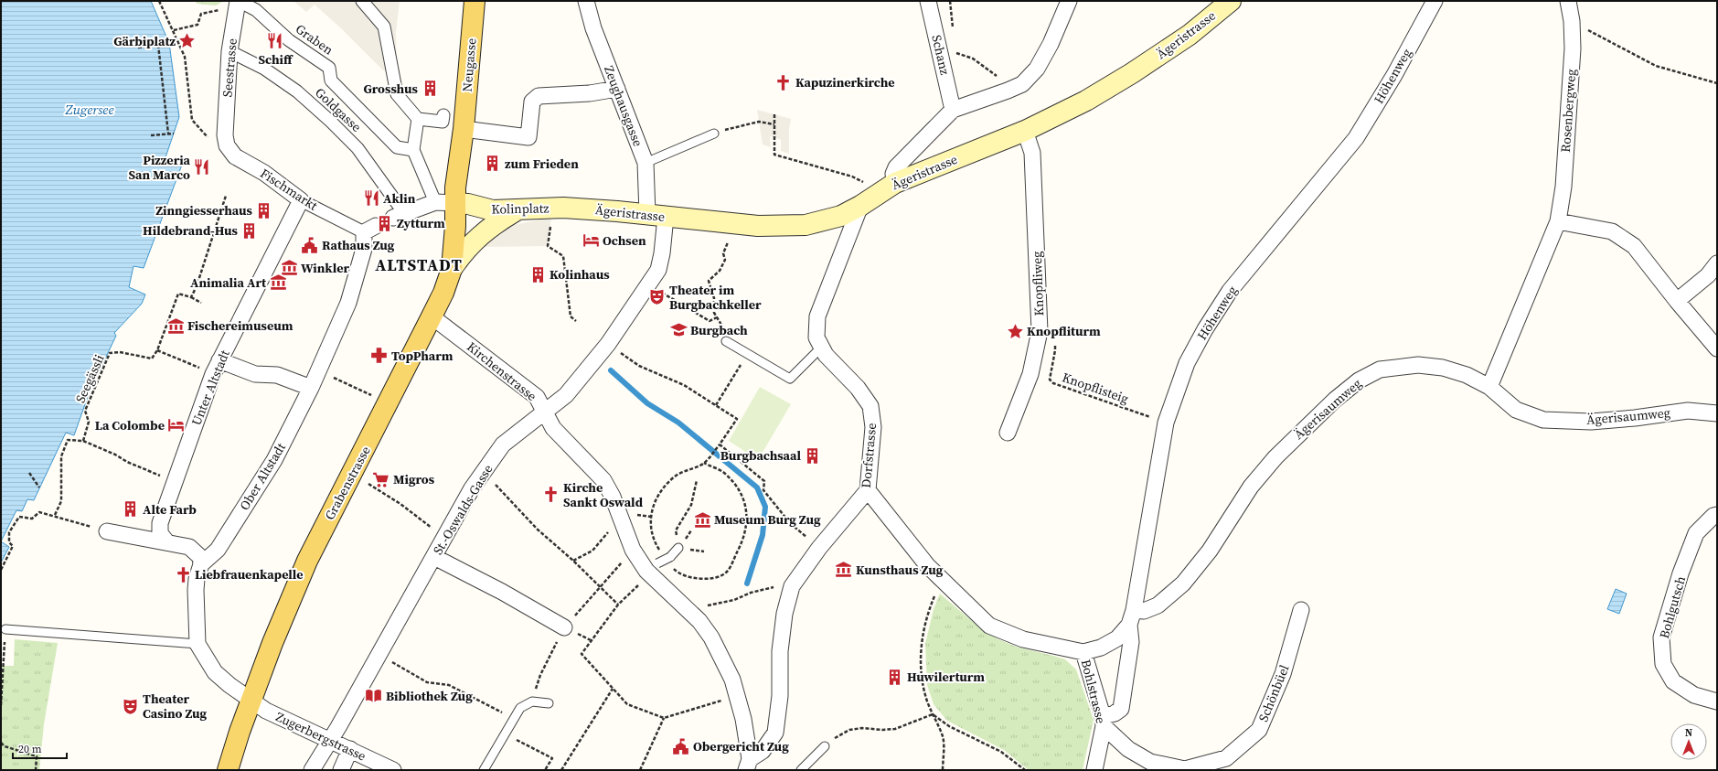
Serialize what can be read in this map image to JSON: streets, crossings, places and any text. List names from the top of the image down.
{
  "streets": {
    "main road": [
      "Ägeristrasse",
      "Neugasse",
      "Kolinplatz",
      "Grabenstrasse"
    ],
    "street": [
      "Graben",
      "Schanz",
      "Seestrasse",
      "Höhenweg",
      "Zeughausgasse",
      "Goldgasse",
      "Rosenbergweg",
      "Fischmarkt",
      "Knopfliweg",
      "Kirchenstrasse",
      "Unter Altstadt",
      "Ägerisaumweg",
      "Dorfstrasse",
      "Ober Altstadt",
      "St.-Oswalds-Gasse",
      "Bohlgutsch",
      "Bohlstrasse",
      "Schönbüel",
      "Zugerbergstrasse"
    ],
    "path": ["Seegässli", "Knopflisteig"]
  },
  "crossings": [
    ["Ägeristrasse", "Zeughausgasse"],
    ["Ägeristrasse", "Kolinplatz"],
    ["Ägeristrasse", "Knopfliweg"],
    ["Ägeristrasse", "Dorfstrasse"],
    ["Ägeristrasse", "St.-Oswalds-Gasse"],
    ["Graben", "Seestrasse"],
    ["Seestrasse", "Goldgasse"],
    ["Seestrasse", "Fischmarkt"],
    ["Höhenweg", "Ägerisaumweg"],
    ["Zeughausgasse", "St.-Oswalds-Gasse"],
    ["Goldgasse", "Kolinplatz"],
    ["Rosenbergweg", "Ägerisaumweg"],
    ["Fischmarkt", "Unter Altstadt"],
    ["Fischmarkt", "Ober Altstadt"],
    ["Kirchenstrasse", "Dorfstrasse"],
    ["Kirchenstrasse", "Grabenstrasse"],
    ["Kirchenstrasse", "St.-Oswalds-Gasse"],
    ["Dorfstrasse", "Bohlstrasse"],
    ["Grabenstrasse", "Zugerbergstrasse"],
    ["St.-Oswalds-Gasse", "Zugerbergstrasse"],
    ["Bohlstrasse", "Schönbüel"]
  ],
  "districts": ["ALTSTADT"],
  "water": ["Zugersee"],
  "places": {
    "place": ["Gärbiplatz", "Knopfliturm"],
    "restaurant": ["Schiff", "Pizzeria San Marco", "Aklin"],
    "church": ["Kapuzinerkirche", "Kirche Sankt Oswald", "Liebfrauenkapelle"],
    "building": [
      "Grosshus",
      "zum Frieden",
      "Zinngiesserhaus",
      "Zytturm",
      "Hildebrand-Hus",
      "Kolinhaus",
      "Burgbachsaal",
      "Alte Farb",
      "Huwilerturm"
    ],
    "hotel": ["Ochsen", "La Colombe"],
    "public building": ["Rathaus Zug", "Obergericht Zug"],
    "museum": [
      "Winkler",
      "Animalia Art",
      "Fischereimuseum",
      "Museum Burg Zug",
      "Kunsthaus Zug"
    ],
    "theatre": ["Theater im Burgbachkeller", "Theater Casino Zug"],
    "school or university": ["Burgbach"],
    "pharmacy": ["TopPharm"],
    "supermarket": ["Migros"],
    "library": ["Bibliothek Zug"]
  },
  "scale_bar": "20 m",
  "north": "top"
}
